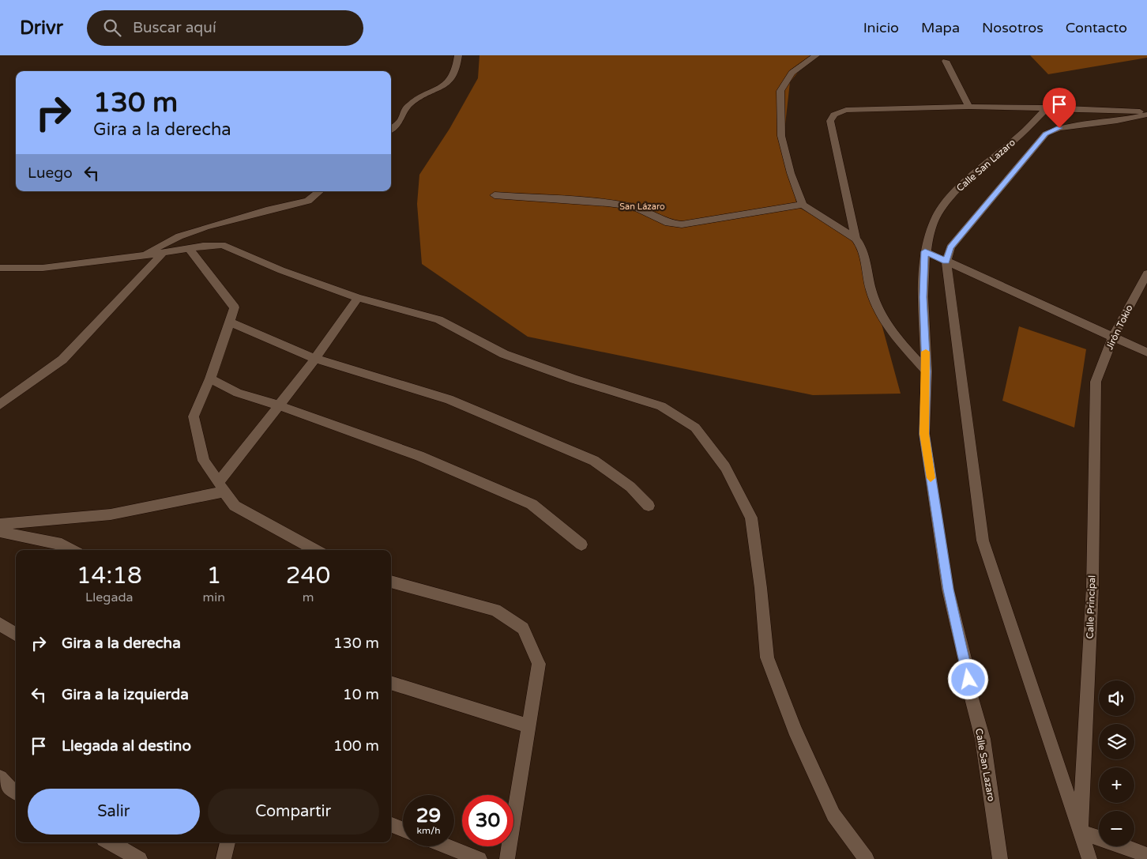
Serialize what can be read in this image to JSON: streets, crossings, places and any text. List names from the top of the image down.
{
  "streets": {
    "street": ["Calle San Lazaro", "Jirón Tokio", "Calle Principal"]
  },
  "crossings": [
    ["Jirón Tokio", "Calle Principal"]
  ],
  "parks": ["San Lázaro"],
  "page": {
    "header": "Drivr",
    "search": "Buscar aquí",
    "nav": [
      "Inicio",
      "Mapa",
      "Nosotros",
      "Contacto"
    ],
    "turn": ["130 m", "Gira a la derecha"],
    "then": "Luego",
    "eta": [
      "14:18",
      "Llegada",
      "1",
      "min",
      "240",
      "m"
    ],
    "list": [
      {
        "name": "Gira a la derecha",
        "value": "130 m"
      },
      {
        "name": "Gira a la izquierda",
        "value": "10 m"
      },
      {
        "name": "Llegada al destino",
        "value": "100 m"
      }
    ],
    "map_buttons": ["+", "−"],
    "buttons": ["Salir", "Compartir"],
    "speed": "29 km/h",
    "limit": "30"
  }
}
